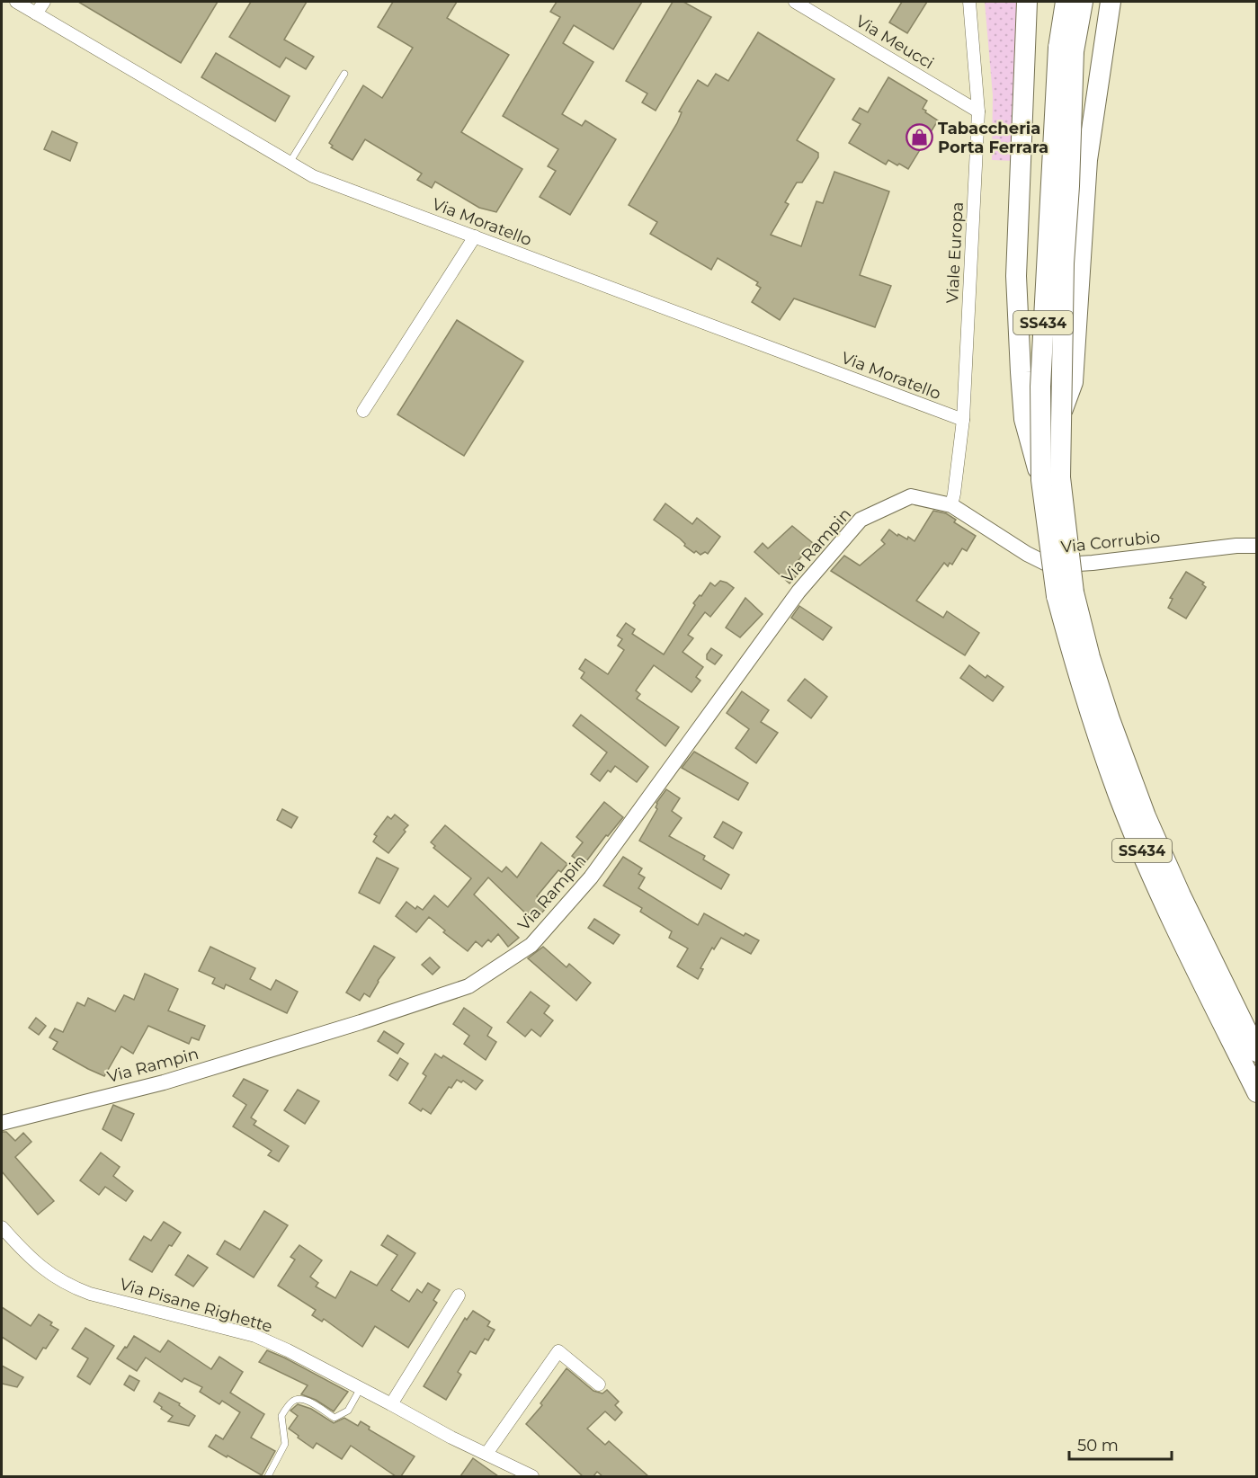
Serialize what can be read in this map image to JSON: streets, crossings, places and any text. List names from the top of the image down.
{
  "streets": {
    "highway": ["SS434"],
    "street": [
      "Via Meucci",
      "Via Moratello",
      "Viale Europa",
      "Via Corrubio",
      "Via Rampin",
      "Via Pisane Righette"
    ]
  },
  "crossings": [
    ["Via Meucci", "Viale Europa"],
    ["Via Moratello", "Viale Europa"],
    ["Viale Europa", "Via Corrubio"],
    ["Viale Europa", "Via Rampin"],
    ["Via Corrubio", "Via Rampin"]
  ],
  "places": {
    "shop": ["Tabaccheria Porta Ferrara"]
  },
  "scale_bar": "50 m"
}
